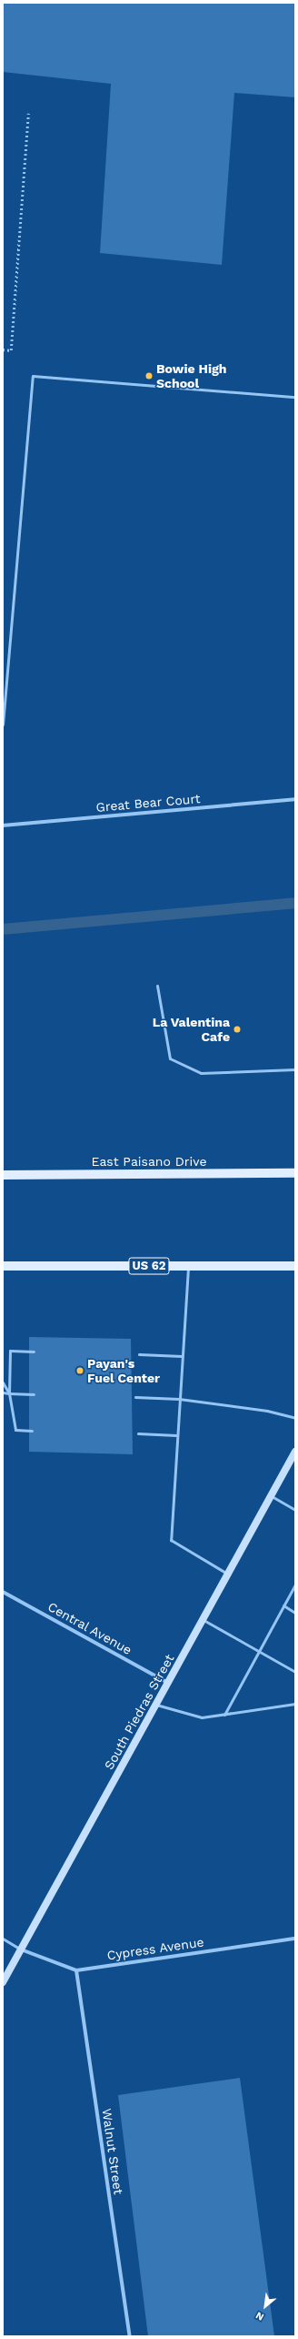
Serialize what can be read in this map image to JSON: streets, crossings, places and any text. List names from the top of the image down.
{
  "streets": {
    "main road": ["East Paisano Drive", "US 62", "South Piedras Street"],
    "street": [
      "Great Bear Court",
      "Central Avenue",
      "Cypress Avenue",
      "Walnut Street"
    ]
  },
  "crossings": [
    ["Central Avenue", "South Piedras Street"],
    ["South Piedras Street", "Cypress Avenue"],
    ["Cypress Avenue", "Walnut Street"]
  ],
  "places": ["Bowie High School", "La Valentina Cafe", "Payan's Fuel Center"],
  "north": "bottom left"
}
